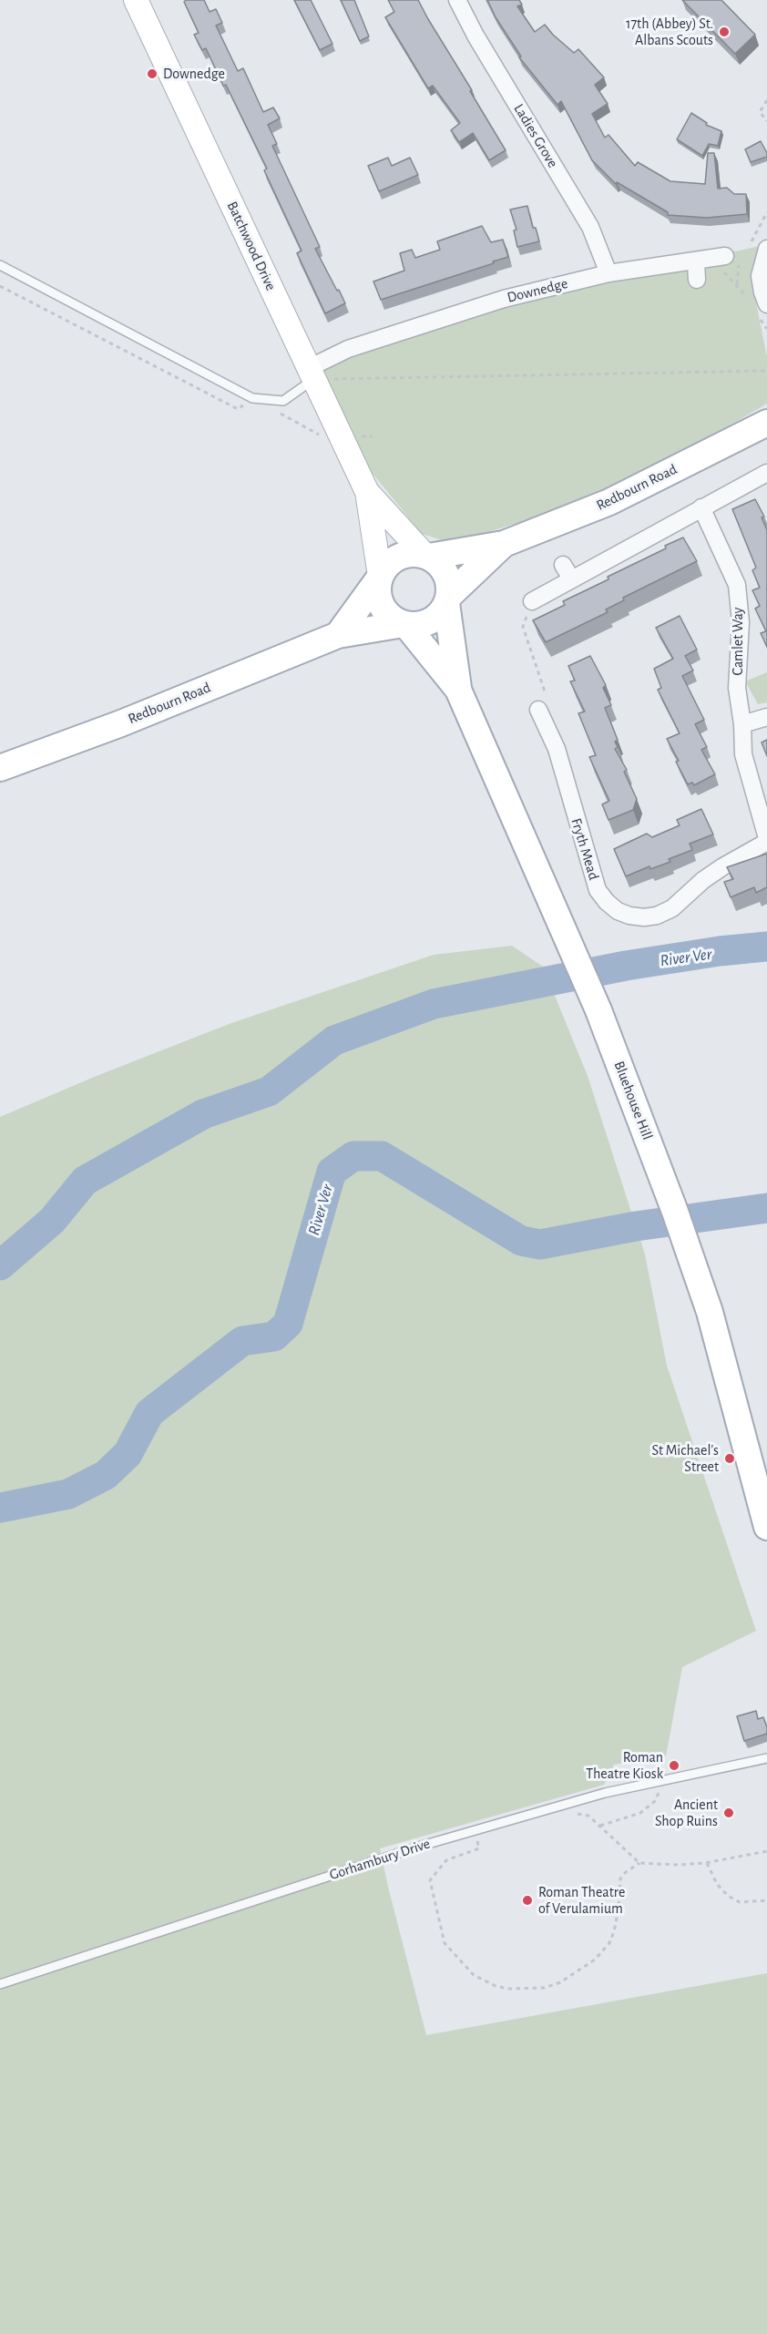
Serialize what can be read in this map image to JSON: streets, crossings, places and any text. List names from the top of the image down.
{
  "streets": {
    "main road": ["Redbourn Road", "Bluehouse Hill"],
    "street": [
      "Ladies Grove",
      "Batchwood Drive",
      "Downedge",
      "Camlet Way",
      "Fryth Mead"
    ],
    "lane": ["Gorhambury Drive"]
  },
  "crossings": [
    ["Ladies Grove", "Downedge"],
    ["Batchwood Drive", "Downedge"],
    ["Batchwood Drive", "Redbourn Road"],
    ["Batchwood Drive", "Bluehouse Hill"],
    ["Redbourn Road", "Bluehouse Hill"],
    ["Camlet Way", "Fryth Mead"]
  ],
  "water": ["River Ver"],
  "places": [
    "17th (Abbey) St. Albans Scouts",
    "Downedge",
    "St Michael's Street",
    "Roman Theatre Kiosk",
    "Ancient Shop Ruins",
    "Roman Theatre of Verulamium"
  ]
}
